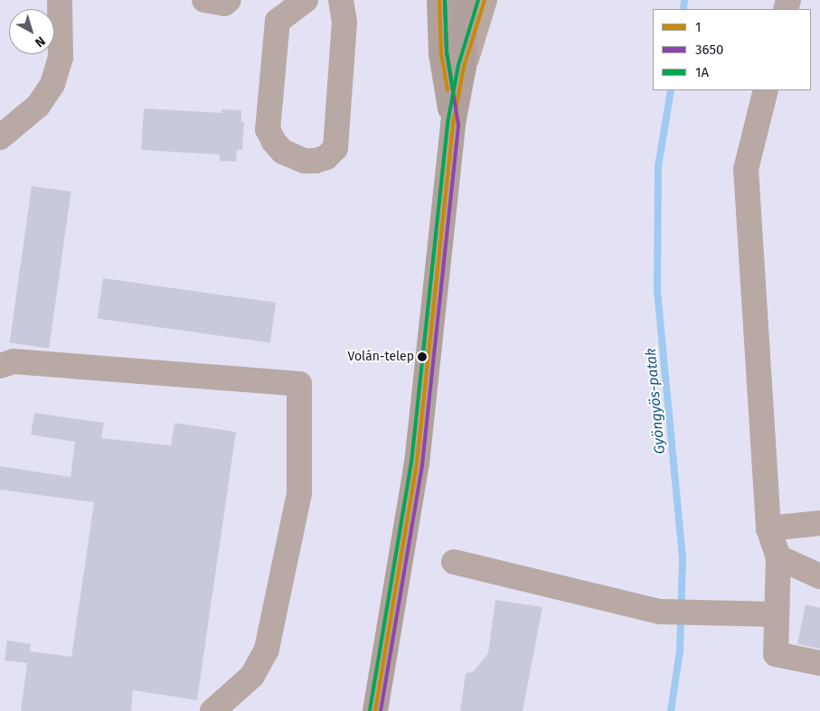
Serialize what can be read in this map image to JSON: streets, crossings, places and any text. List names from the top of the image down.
{
  "water": ["Gyöngyös-patak"],
  "places": ["Volán-telep"],
  "lines": ["transit line 1", "transit line 3650", "transit line 1A"],
  "legend": ["1", "3650", "1A"],
  "north": "bottom right"
}
